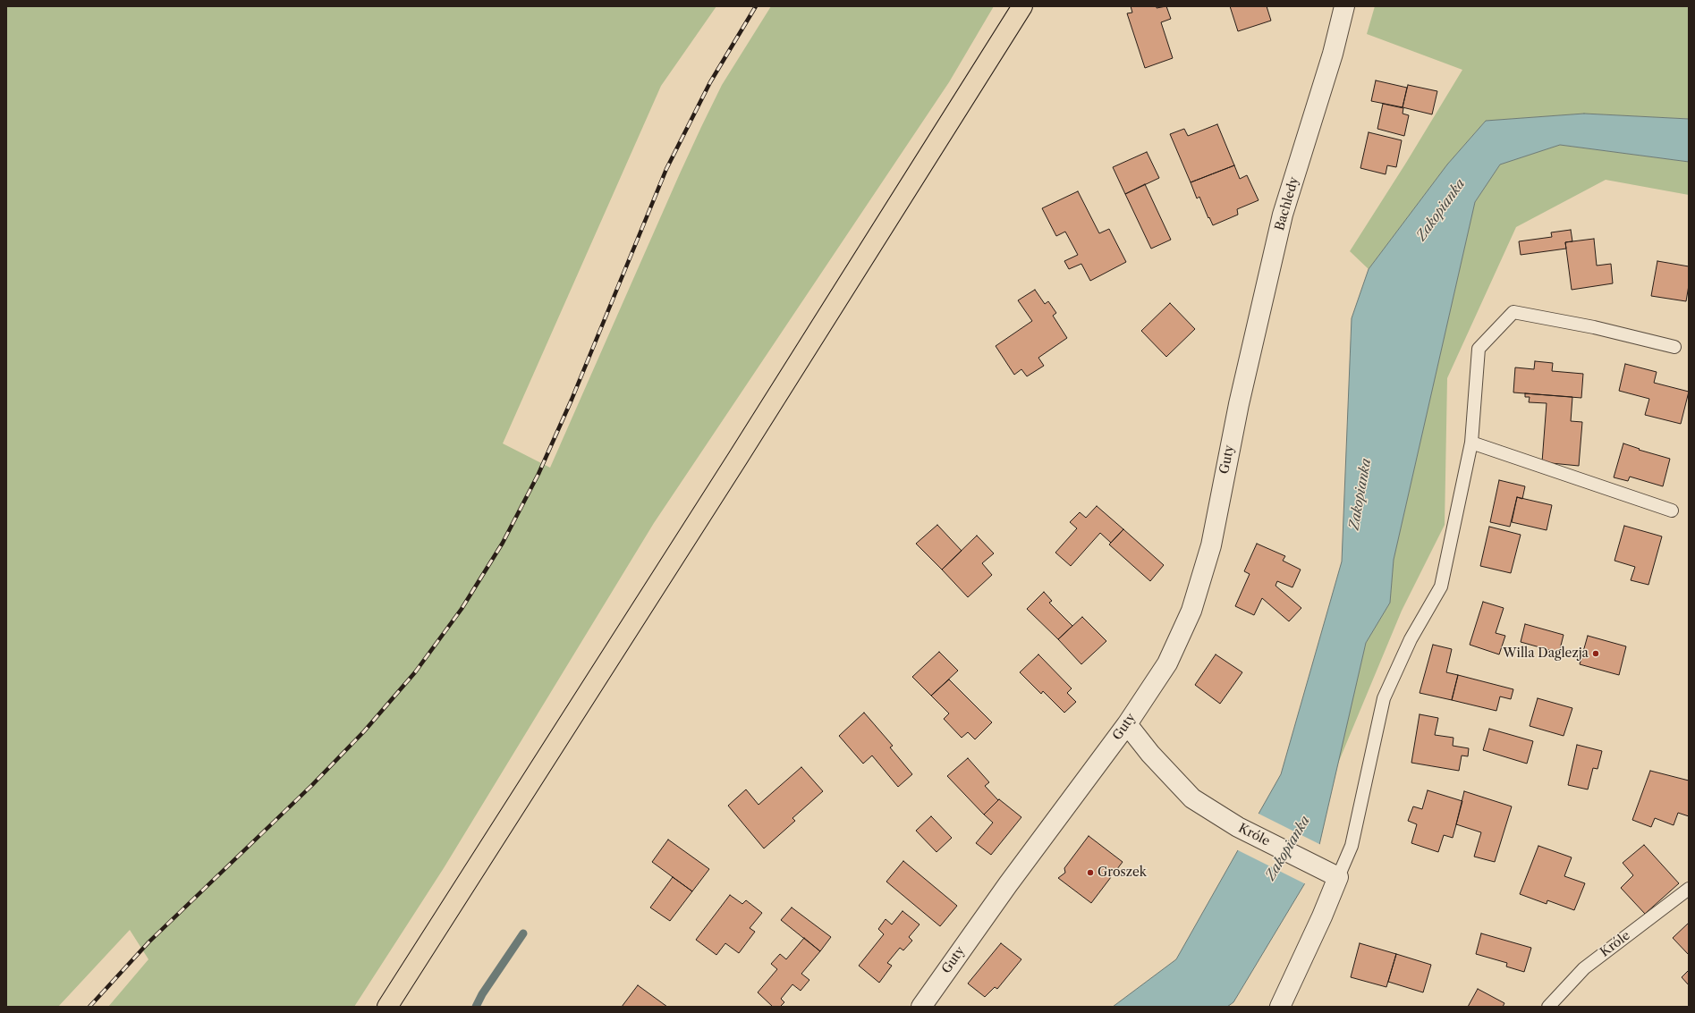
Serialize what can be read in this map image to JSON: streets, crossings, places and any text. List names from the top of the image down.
{
  "streets": {
    "street": ["Bachledy", "Guty", "Króle"]
  },
  "crossings": [
    ["Bachledy", "Guty"],
    ["Guty", "Króle"]
  ],
  "water": ["Zakopianka"],
  "places": ["Willa Daglezja", "Groszek"]
}
